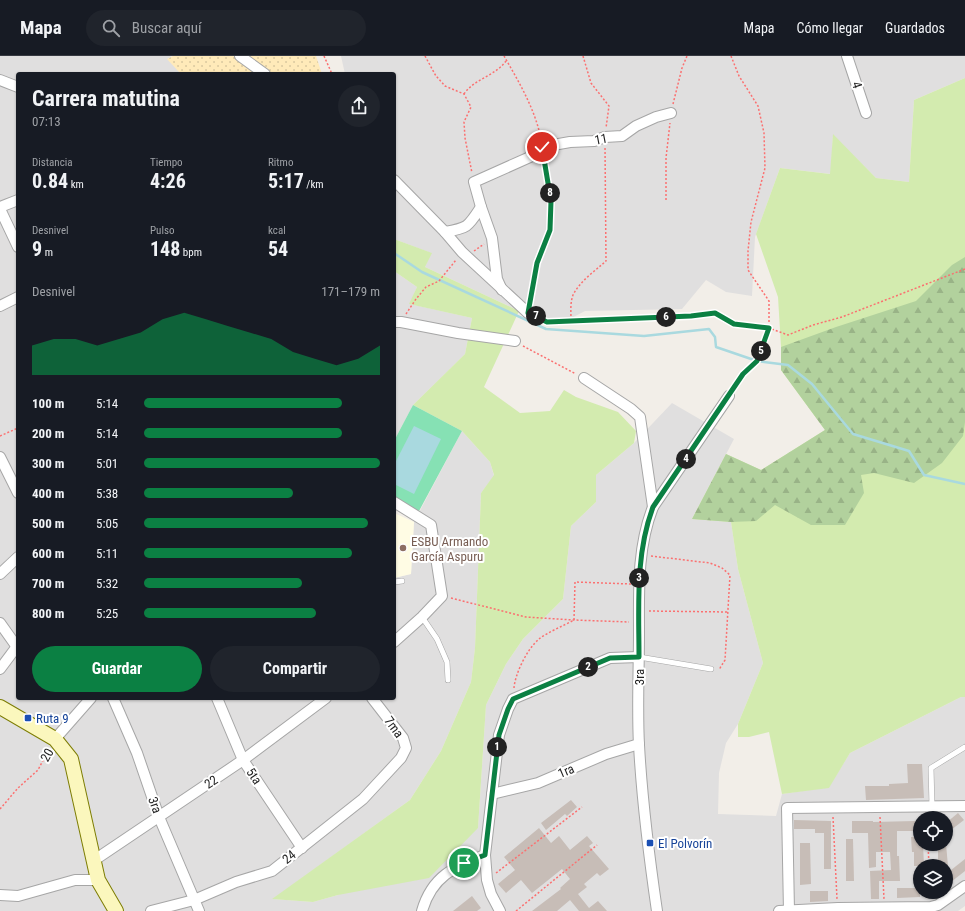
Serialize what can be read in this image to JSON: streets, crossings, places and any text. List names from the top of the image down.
{
  "streets": {
    "street": [
      "4",
      "11",
      "3ra",
      "7ma",
      "20",
      "1ra",
      "5ta",
      "22",
      "24"
    ]
  },
  "crossings": [
    ["3ra", "1ra"],
    ["3ra", "22"],
    ["3ra", "24"],
    ["7ma", "24"],
    ["5ta", "22"],
    ["5ta", "24"]
  ],
  "places": {
    "other": ["ESBU Armando García Aspuru"],
    "transit": ["Ruta 9", "El Polvorín"]
  },
  "page": {
    "header": "Mapa",
    "search": "Buscar aquí",
    "nav": ["Mapa", "Cómo llegar", "Guardados"],
    "heading": ["Carrera matutina", "07:13"],
    "stats": [
      ["Distancia", "0.84 km"],
      ["Tiempo", "4:26"],
      ["Ritmo", "5:17 /km"],
      ["Desnivel", "9 m"],
      ["Pulso", "148 bpm"],
      ["kcal", "54"]
    ],
    "pins": [
      "8",
      "7",
      "6",
      "5",
      "4",
      "3",
      "2",
      "1"
    ],
    "chart": ["Desnivel", "171–179 m"],
    "list": [
      {
        "name": "100 m",
        "note": "5:14"
      },
      {
        "name": "200 m",
        "note": "5:14"
      },
      {
        "name": "300 m",
        "note": "5:01"
      },
      {
        "name": "400 m",
        "note": "5:38"
      },
      {
        "name": "500 m",
        "note": "5:05"
      },
      {
        "name": "600 m",
        "note": "5:11"
      },
      {
        "name": "700 m",
        "note": "5:32"
      },
      {
        "name": "800 m",
        "note": "5:25"
      }
    ],
    "buttons": ["Guardar", "Compartir"]
  }
}
